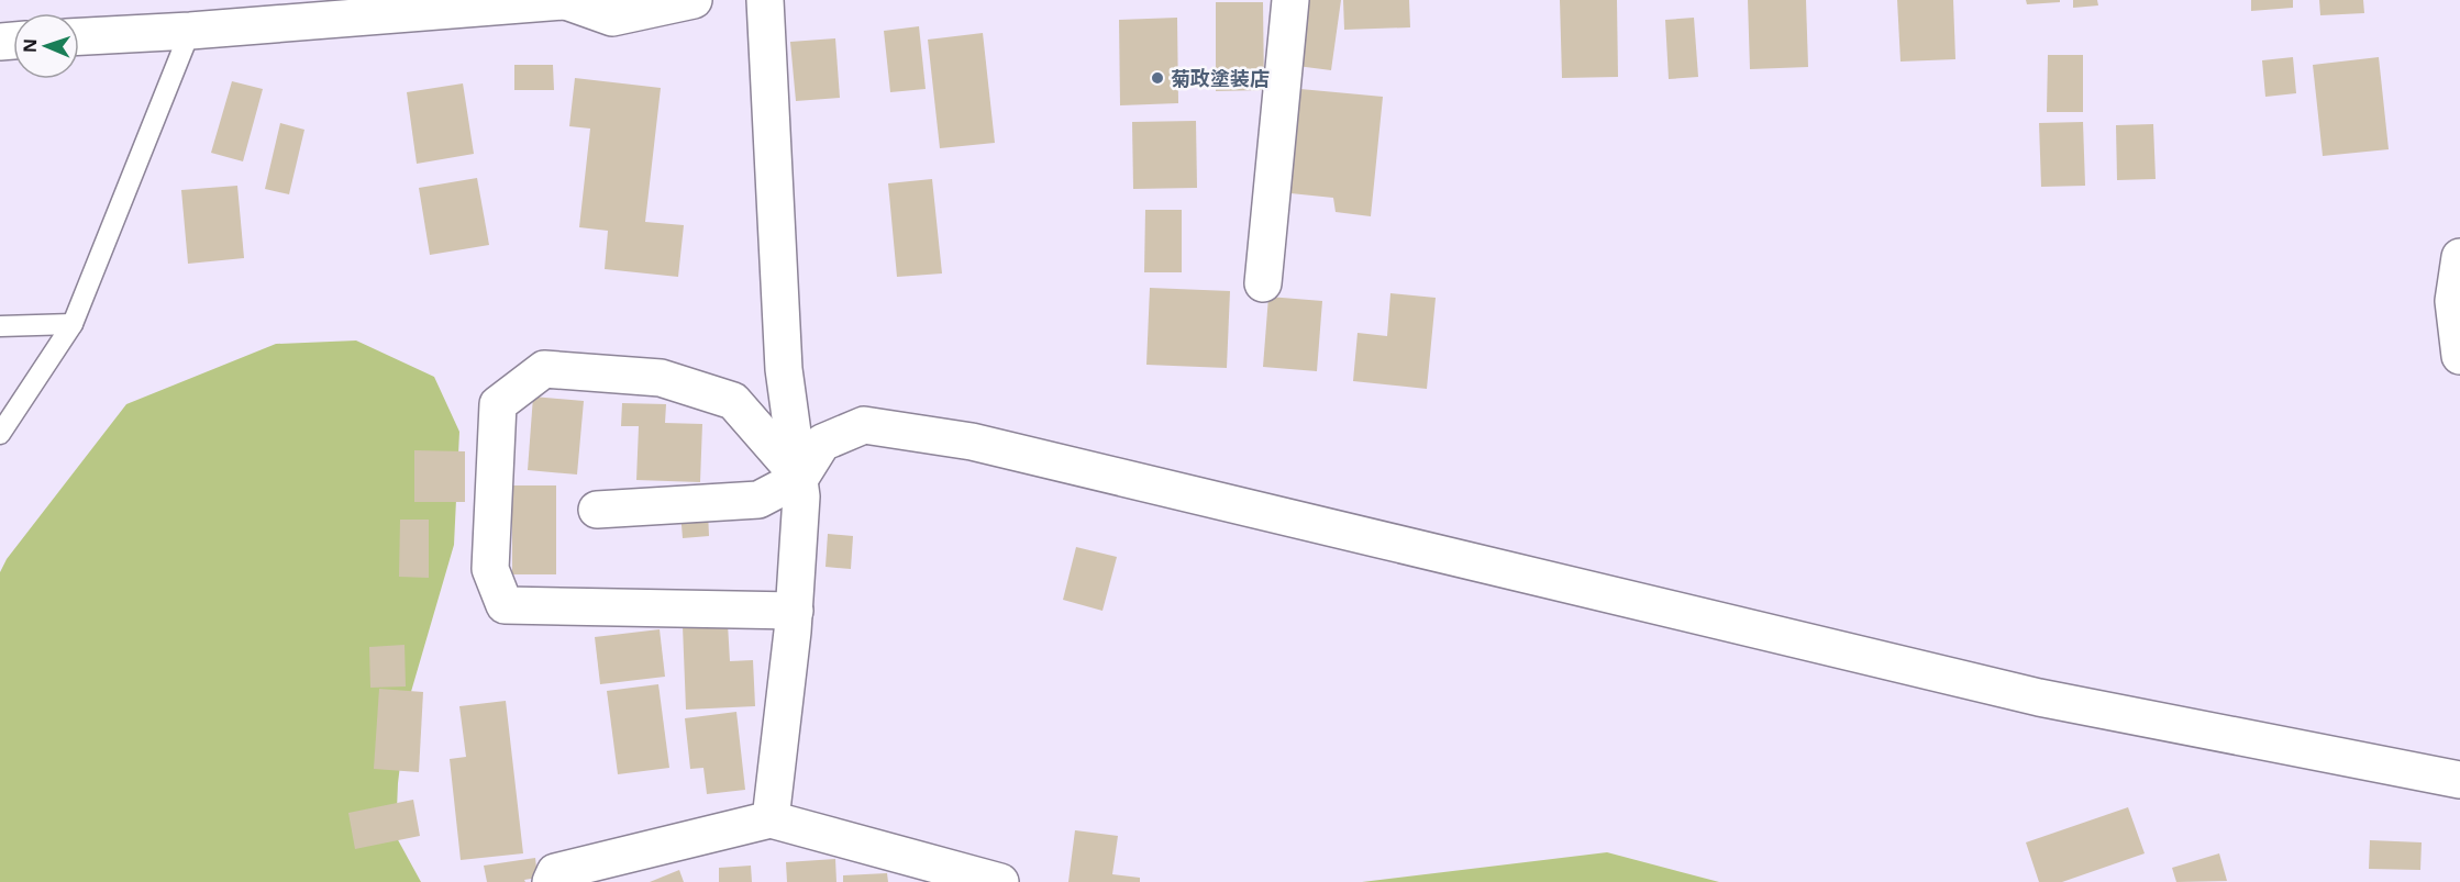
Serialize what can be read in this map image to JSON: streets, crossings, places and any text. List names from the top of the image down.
{
  "places": ["菊政塗装店"],
  "north": "left"
}
